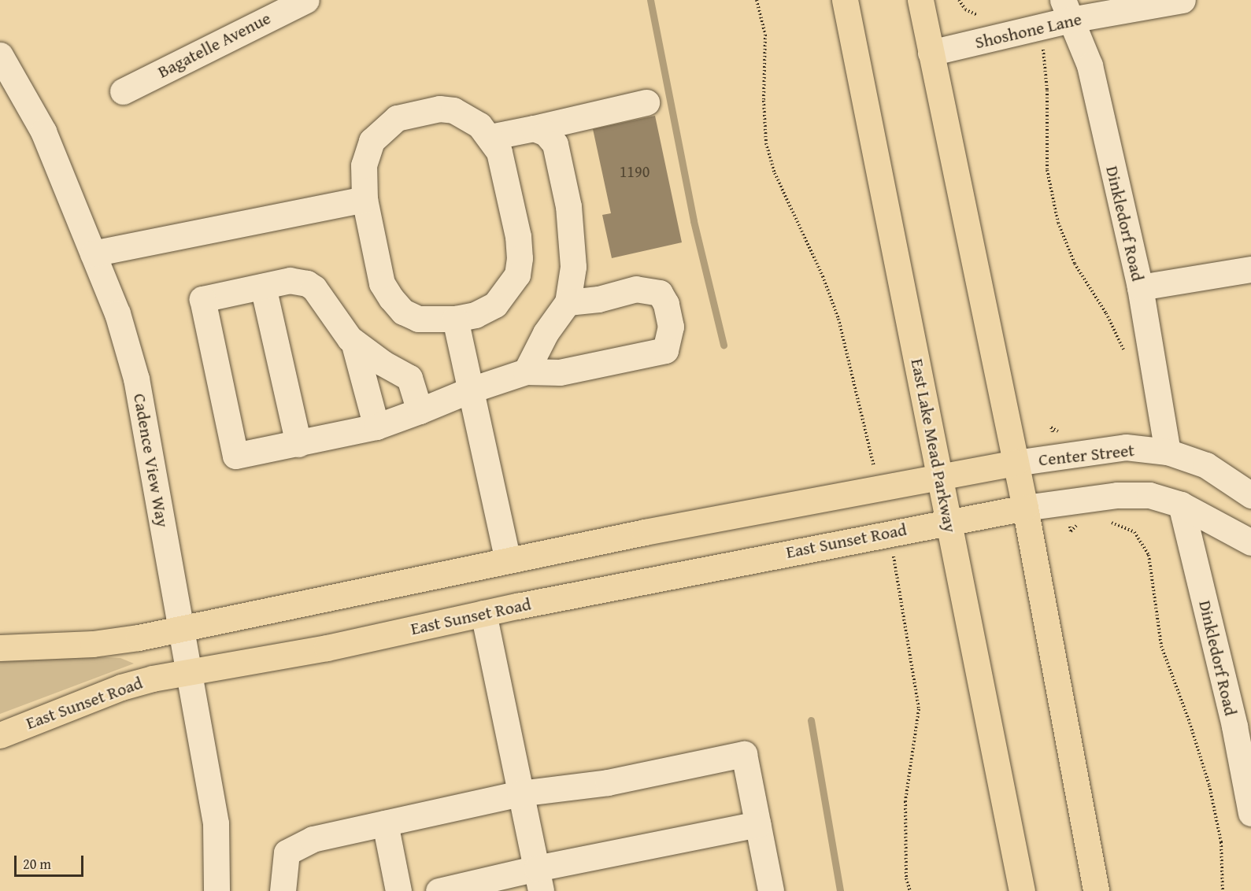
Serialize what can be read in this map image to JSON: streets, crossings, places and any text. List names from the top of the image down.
{
  "streets": {
    "main road": ["East Lake Mead Parkway", "Center Street", "East Sunset Road"],
    "street": [
      "Shoshone Lane",
      "Bagatelle Avenue",
      "Dinkledorf Road",
      "Cadence View Way"
    ]
  },
  "crossings": [
    ["Shoshone Lane", "Dinkledorf Road"],
    ["Dinkledorf Road", "Center Street"],
    ["East Lake Mead Parkway", "Center Street"],
    ["East Lake Mead Parkway", "East Sunset Road"],
    ["Cadence View Way", "East Sunset Road"]
  ],
  "house_numbers": ["1190"],
  "scale_bar": "20 m"
}
